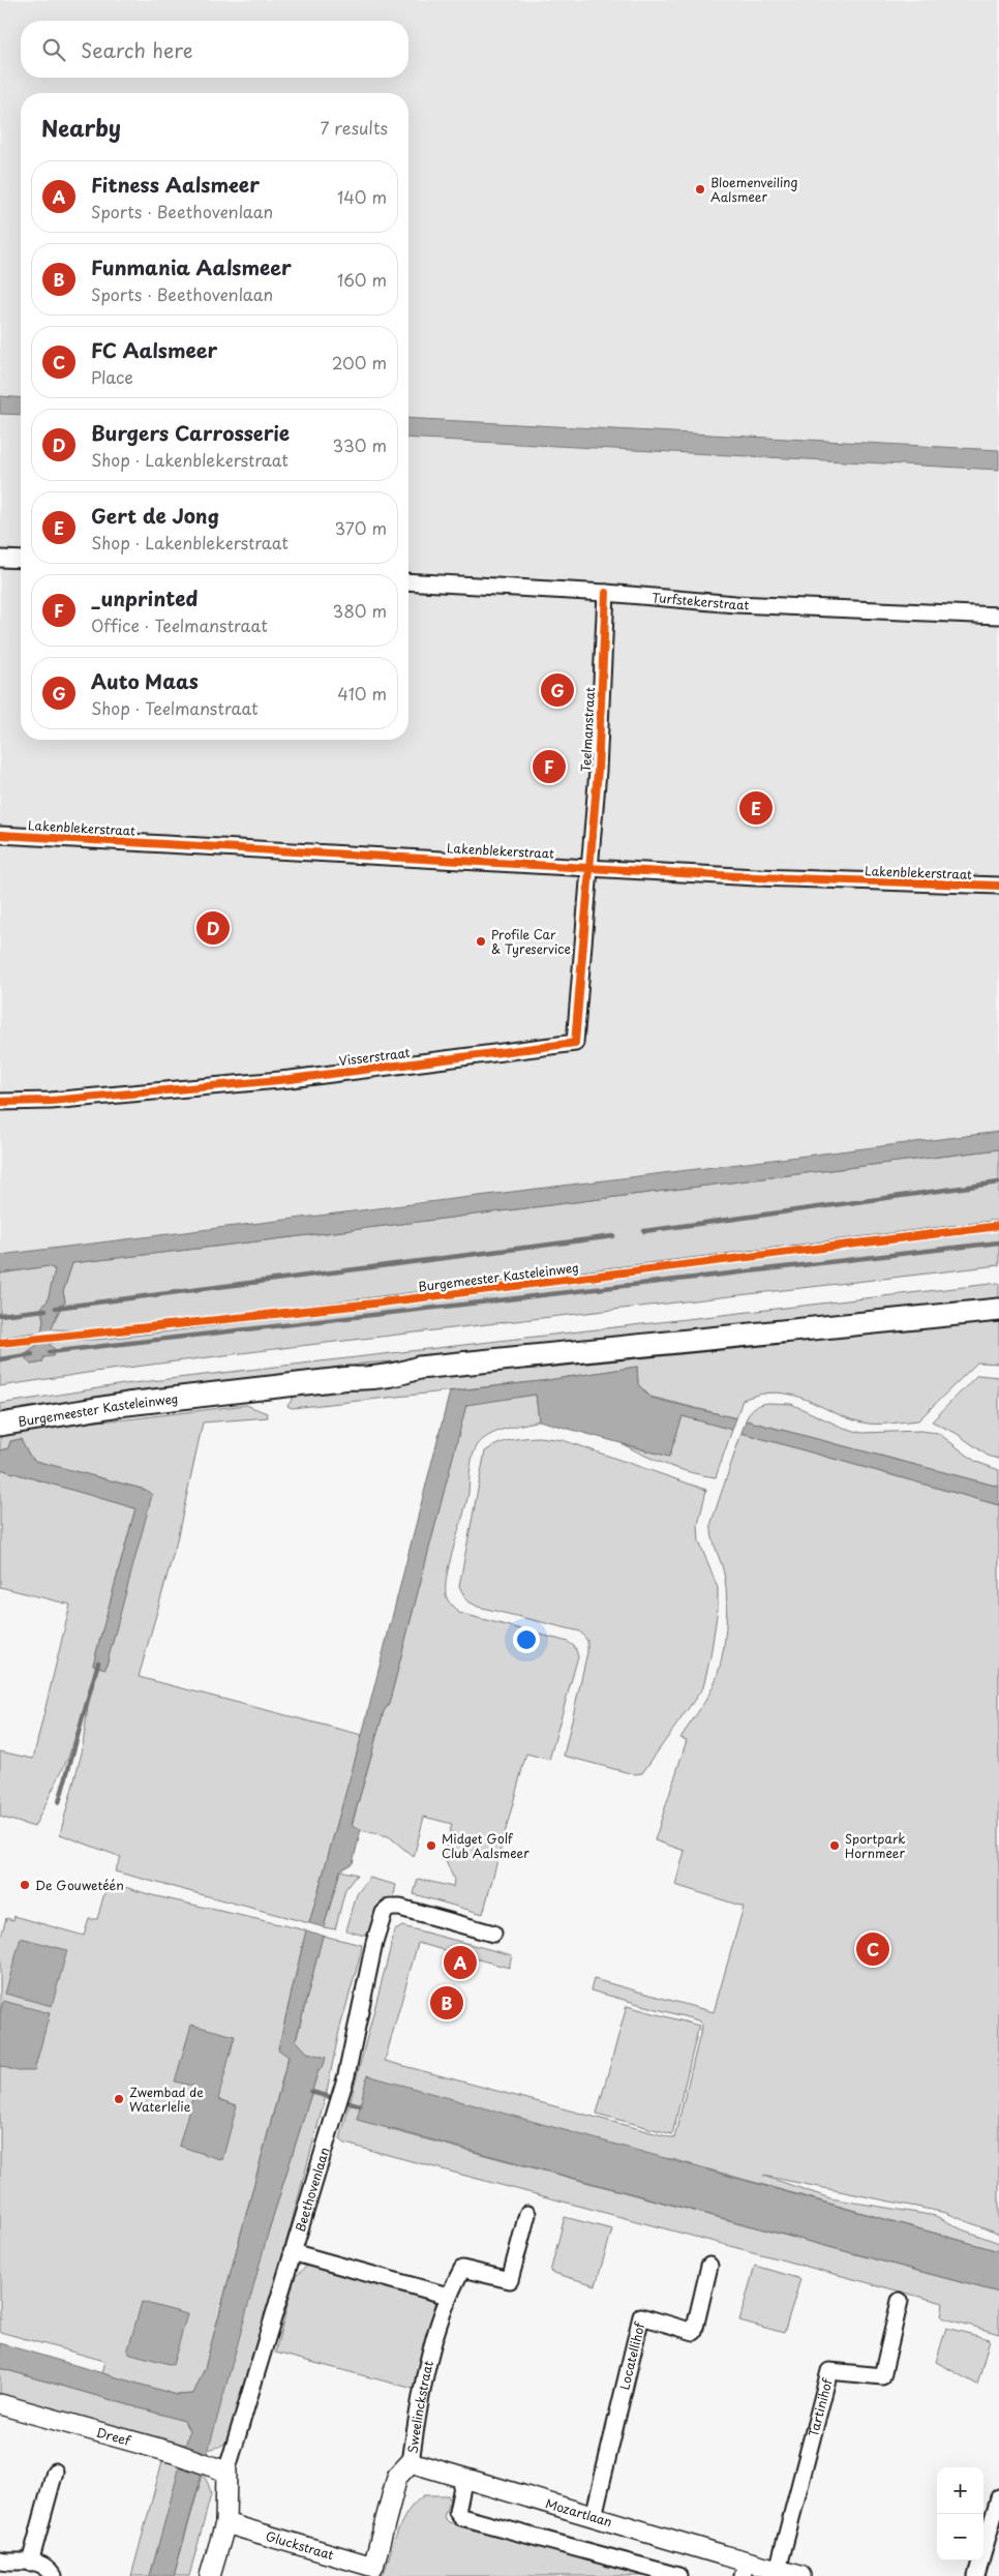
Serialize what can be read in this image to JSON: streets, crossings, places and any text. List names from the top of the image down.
{
  "streets": {
    "main road": ["Burgemeester Kasteleinweg"],
    "street": [
      "Turfstekerstraat",
      "Teelmanstraat",
      "Lakenblekerstraat",
      "Visserstraat",
      "Beethovenlaan",
      "Locatellihof",
      "Sweelinckstraat",
      "Tartinihof",
      "Dreef",
      "Mozartlaan",
      "Gluckstraat"
    ]
  },
  "crossings": [
    ["Turfstekerstraat", "Teelmanstraat"],
    ["Teelmanstraat", "Lakenblekerstraat"],
    ["Teelmanstraat", "Visserstraat"],
    ["Lakenblekerstraat", "Visserstraat"],
    ["Beethovenlaan", "Dreef"],
    ["Beethovenlaan", "Gluckstraat"],
    ["Locatellihof", "Mozartlaan"],
    ["Sweelinckstraat", "Mozartlaan"],
    ["Sweelinckstraat", "Gluckstraat"],
    ["Tartinihof", "Mozartlaan"]
  ],
  "places": [
    "Bloemenveiling Aalsmeer",
    "Profile Car & Tyreservice",
    "Midget Golf Club Aalsmeer",
    "Sportpark Hornmeer",
    "De Gouwetéén",
    "Zwembad de Waterlelie"
  ],
  "page": {
    "search": "Search here",
    "heading": ["Nearby", "7 results"],
    "list": [
      {
        "mark": "A",
        "name": "Fitness Aalsmeer",
        "note": "Sports · Beethovenlaan",
        "value": "140 m"
      },
      {
        "mark": "B",
        "name": "Funmania Aalsmeer",
        "note": "Sports · Beethovenlaan",
        "value": "160 m"
      },
      {
        "mark": "C",
        "name": "FC Aalsmeer",
        "note": "Place",
        "value": "200 m"
      },
      {
        "mark": "D",
        "name": "Burgers Carrosserie",
        "note": "Shop · Lakenblekerstraat",
        "value": "330 m"
      },
      {
        "mark": "E",
        "name": "Gert de Jong",
        "note": "Shop · Lakenblekerstraat",
        "value": "370 m"
      },
      {
        "mark": "F",
        "name": "_unprinted",
        "note": "Office · Teelmanstraat",
        "value": "380 m"
      },
      {
        "mark": "G",
        "name": "Auto Maas",
        "note": "Shop · Teelmanstraat",
        "value": "410 m"
      }
    ],
    "pins": [
      "G",
      "F",
      "E",
      "D",
      "C",
      "A",
      "B"
    ],
    "map_buttons": ["+", "−"]
  }
}
